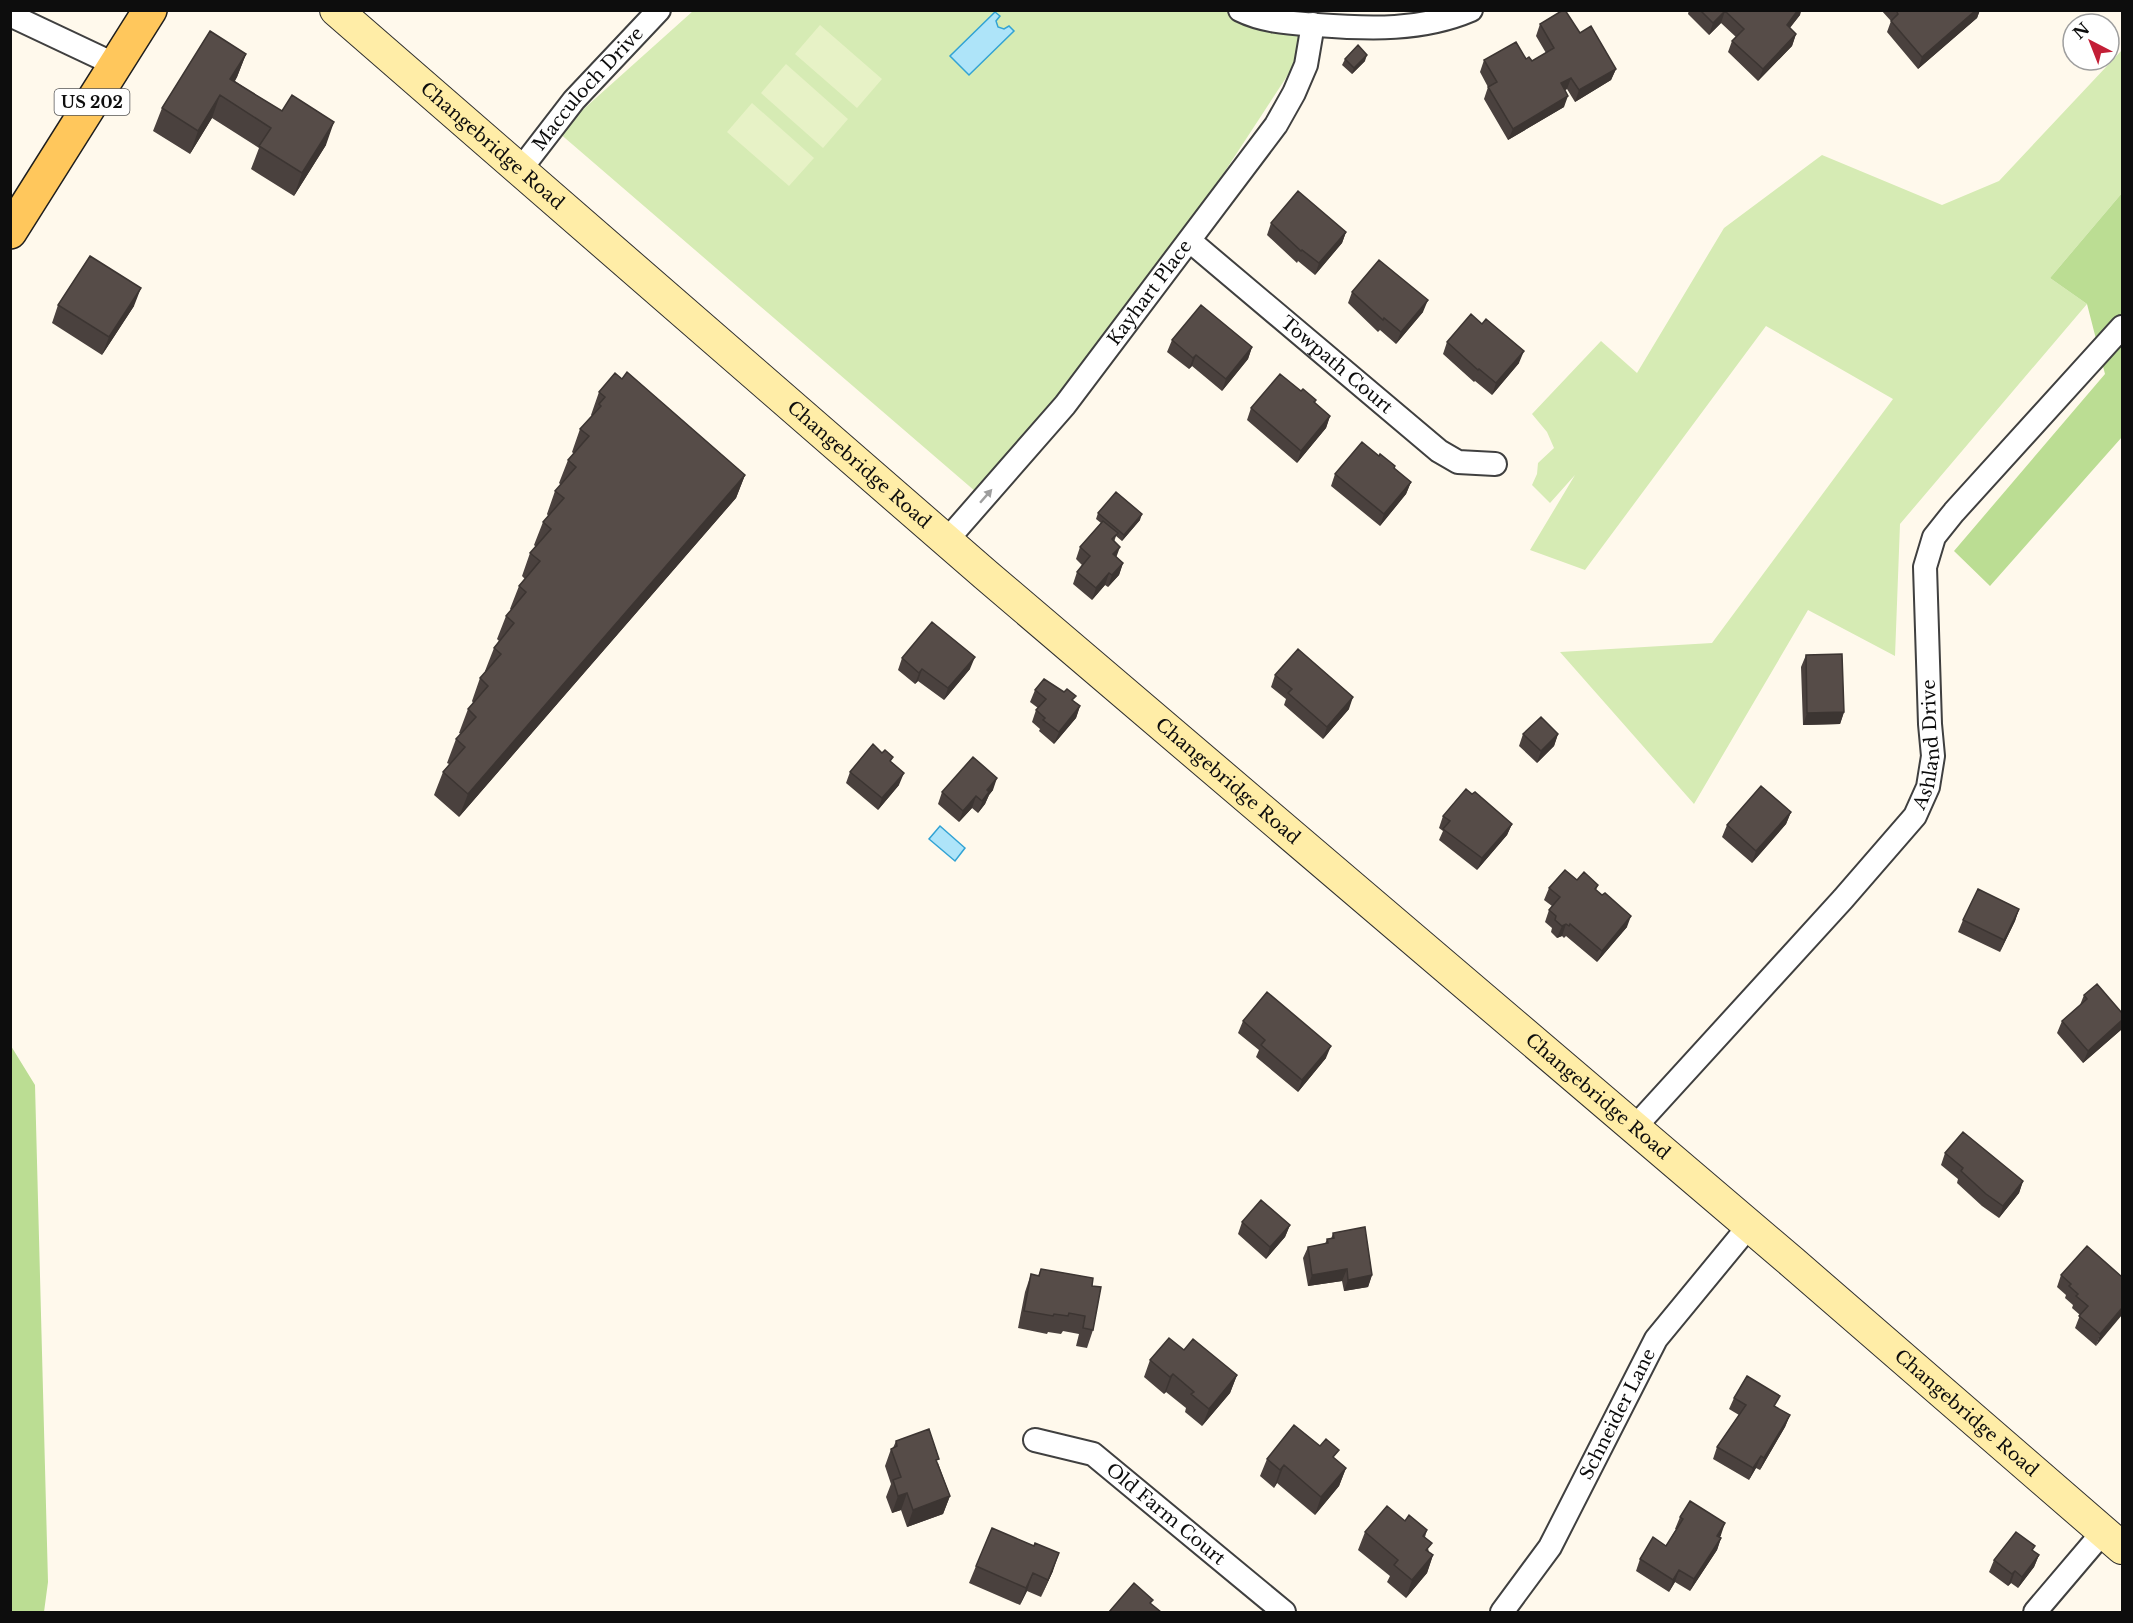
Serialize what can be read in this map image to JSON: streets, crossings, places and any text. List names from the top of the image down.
{
  "streets": {
    "main road": ["US 202", "Changebridge Road"],
    "street": [
      "Macculoch Drive",
      "Kayhart Place",
      "Towpath Court",
      "Ashland Drive",
      "Schneider Lane",
      "Old Farm Court"
    ]
  },
  "crossings": [
    ["Macculoch Drive", "Changebridge Road"],
    ["Changebridge Road", "Kayhart Place"],
    ["Changebridge Road", "Ashland Drive"],
    ["Changebridge Road", "Schneider Lane"],
    ["Kayhart Place", "Towpath Court"]
  ],
  "one_way": ["Kayhart Place"],
  "north": "top left"
}
